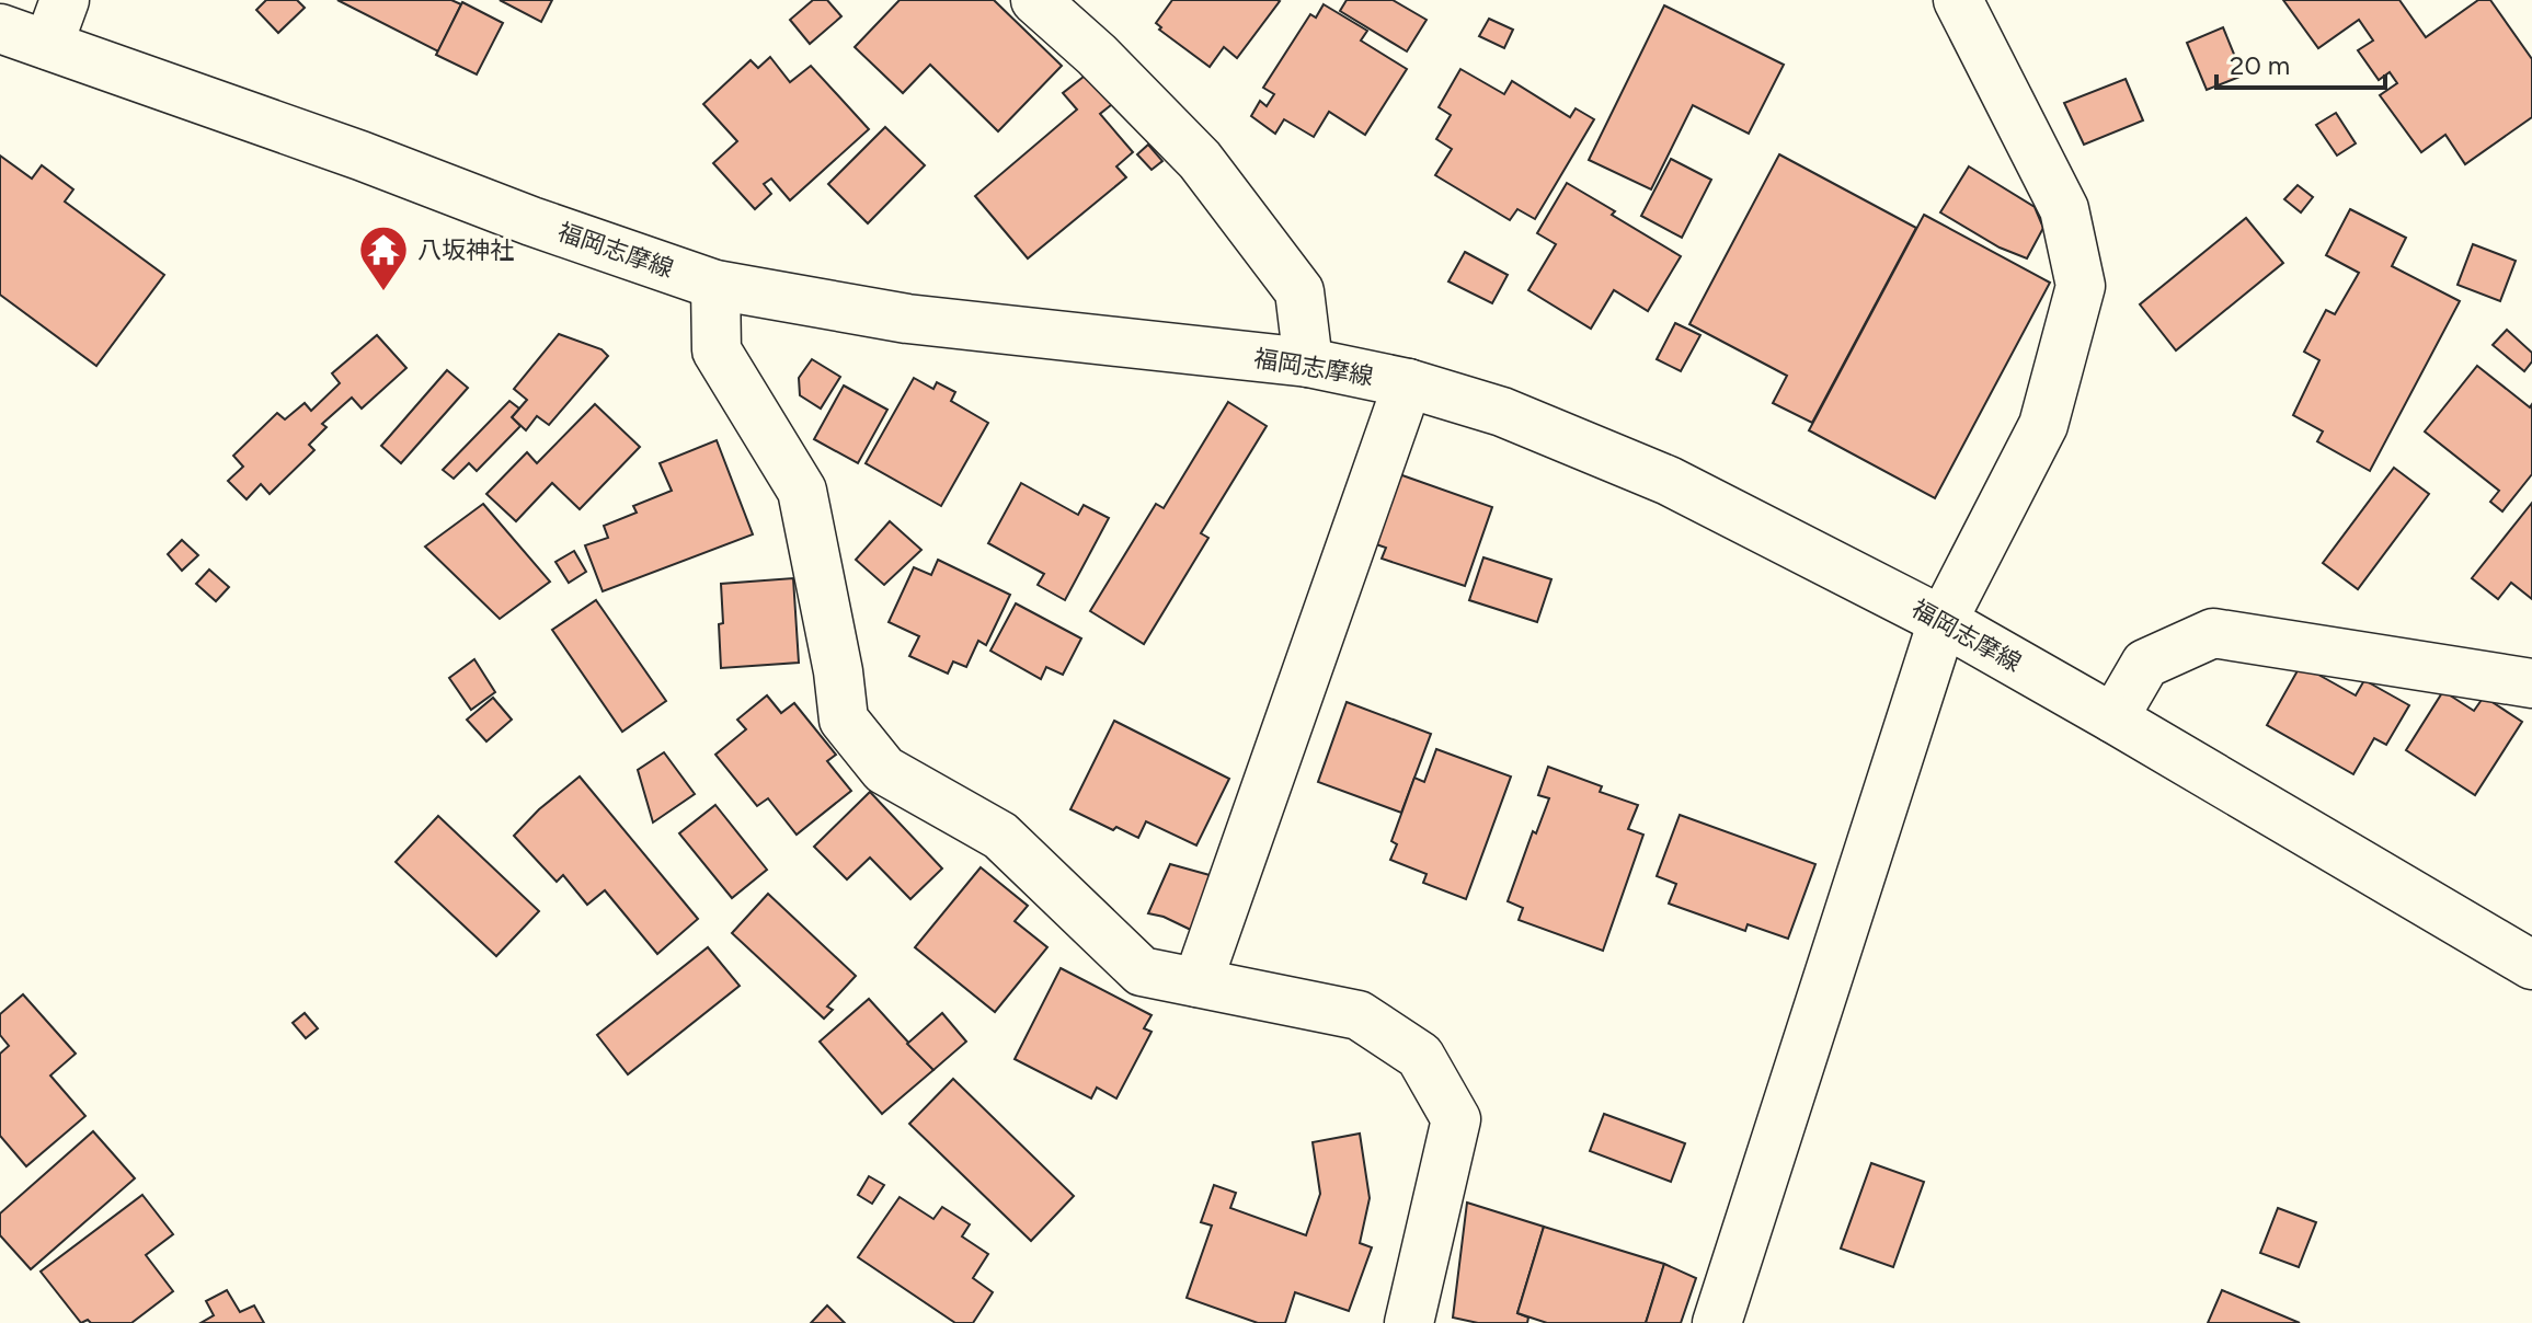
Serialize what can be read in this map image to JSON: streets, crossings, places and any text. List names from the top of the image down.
{
  "streets": {
    "street": ["福岡志摩線"]
  },
  "places": {
    "temple": ["八坂神社"]
  },
  "scale_bar": "20 m"
}
